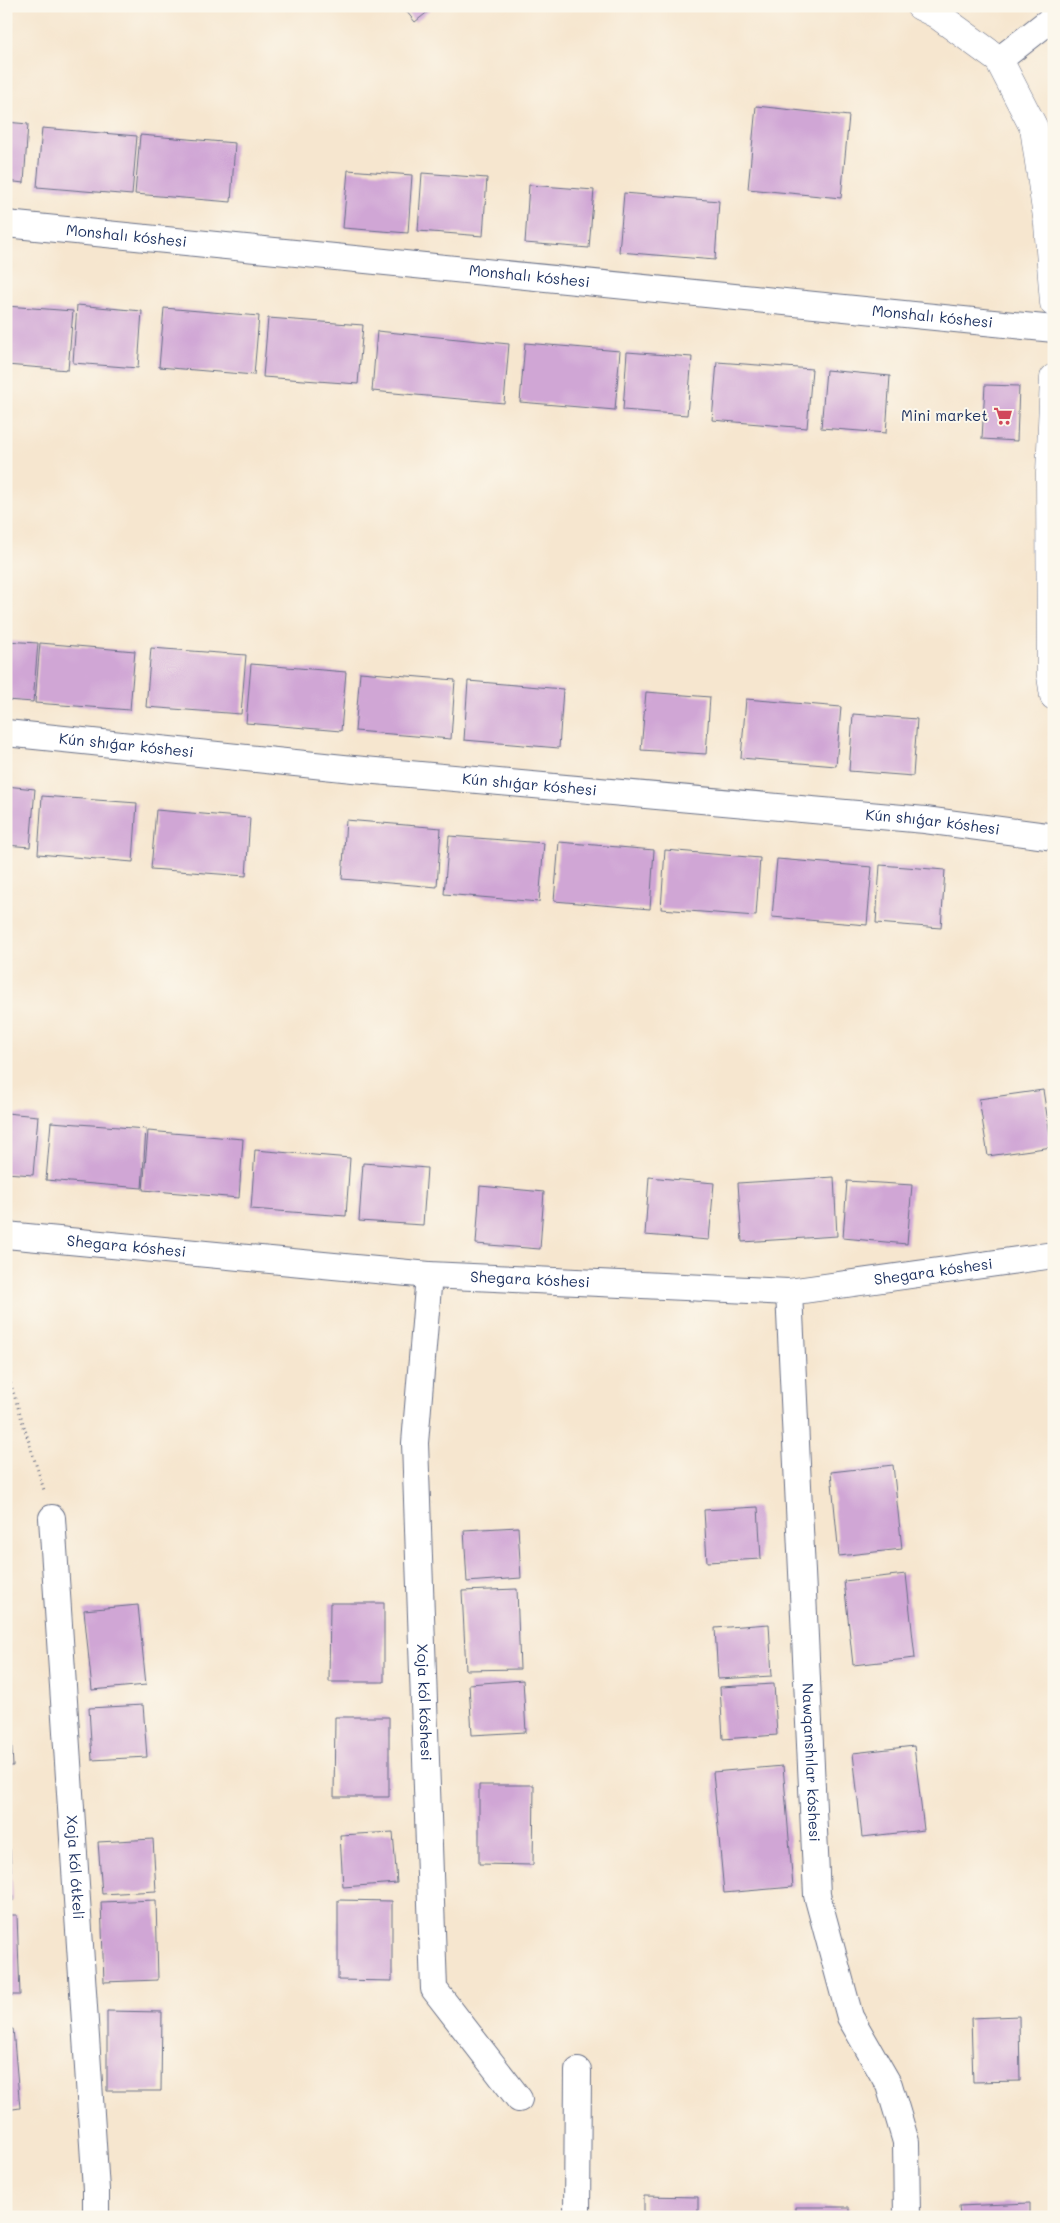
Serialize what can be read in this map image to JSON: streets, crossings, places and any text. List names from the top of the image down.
{
  "streets": {
    "street": [
      "Monshalı kóshesi",
      "Kún shıǵar kóshesi",
      "Shegara kóshesi",
      "Xoja kól kóshesi",
      "Nawqanshılar kóshesi",
      "Xoja kól ótkeli"
    ]
  },
  "crossings": [
    ["Shegara kóshesi", "Xoja kól kóshesi"],
    ["Shegara kóshesi", "Nawqanshılar kóshesi"]
  ],
  "places": {
    "supermarket": ["Mini market"]
  }
}
